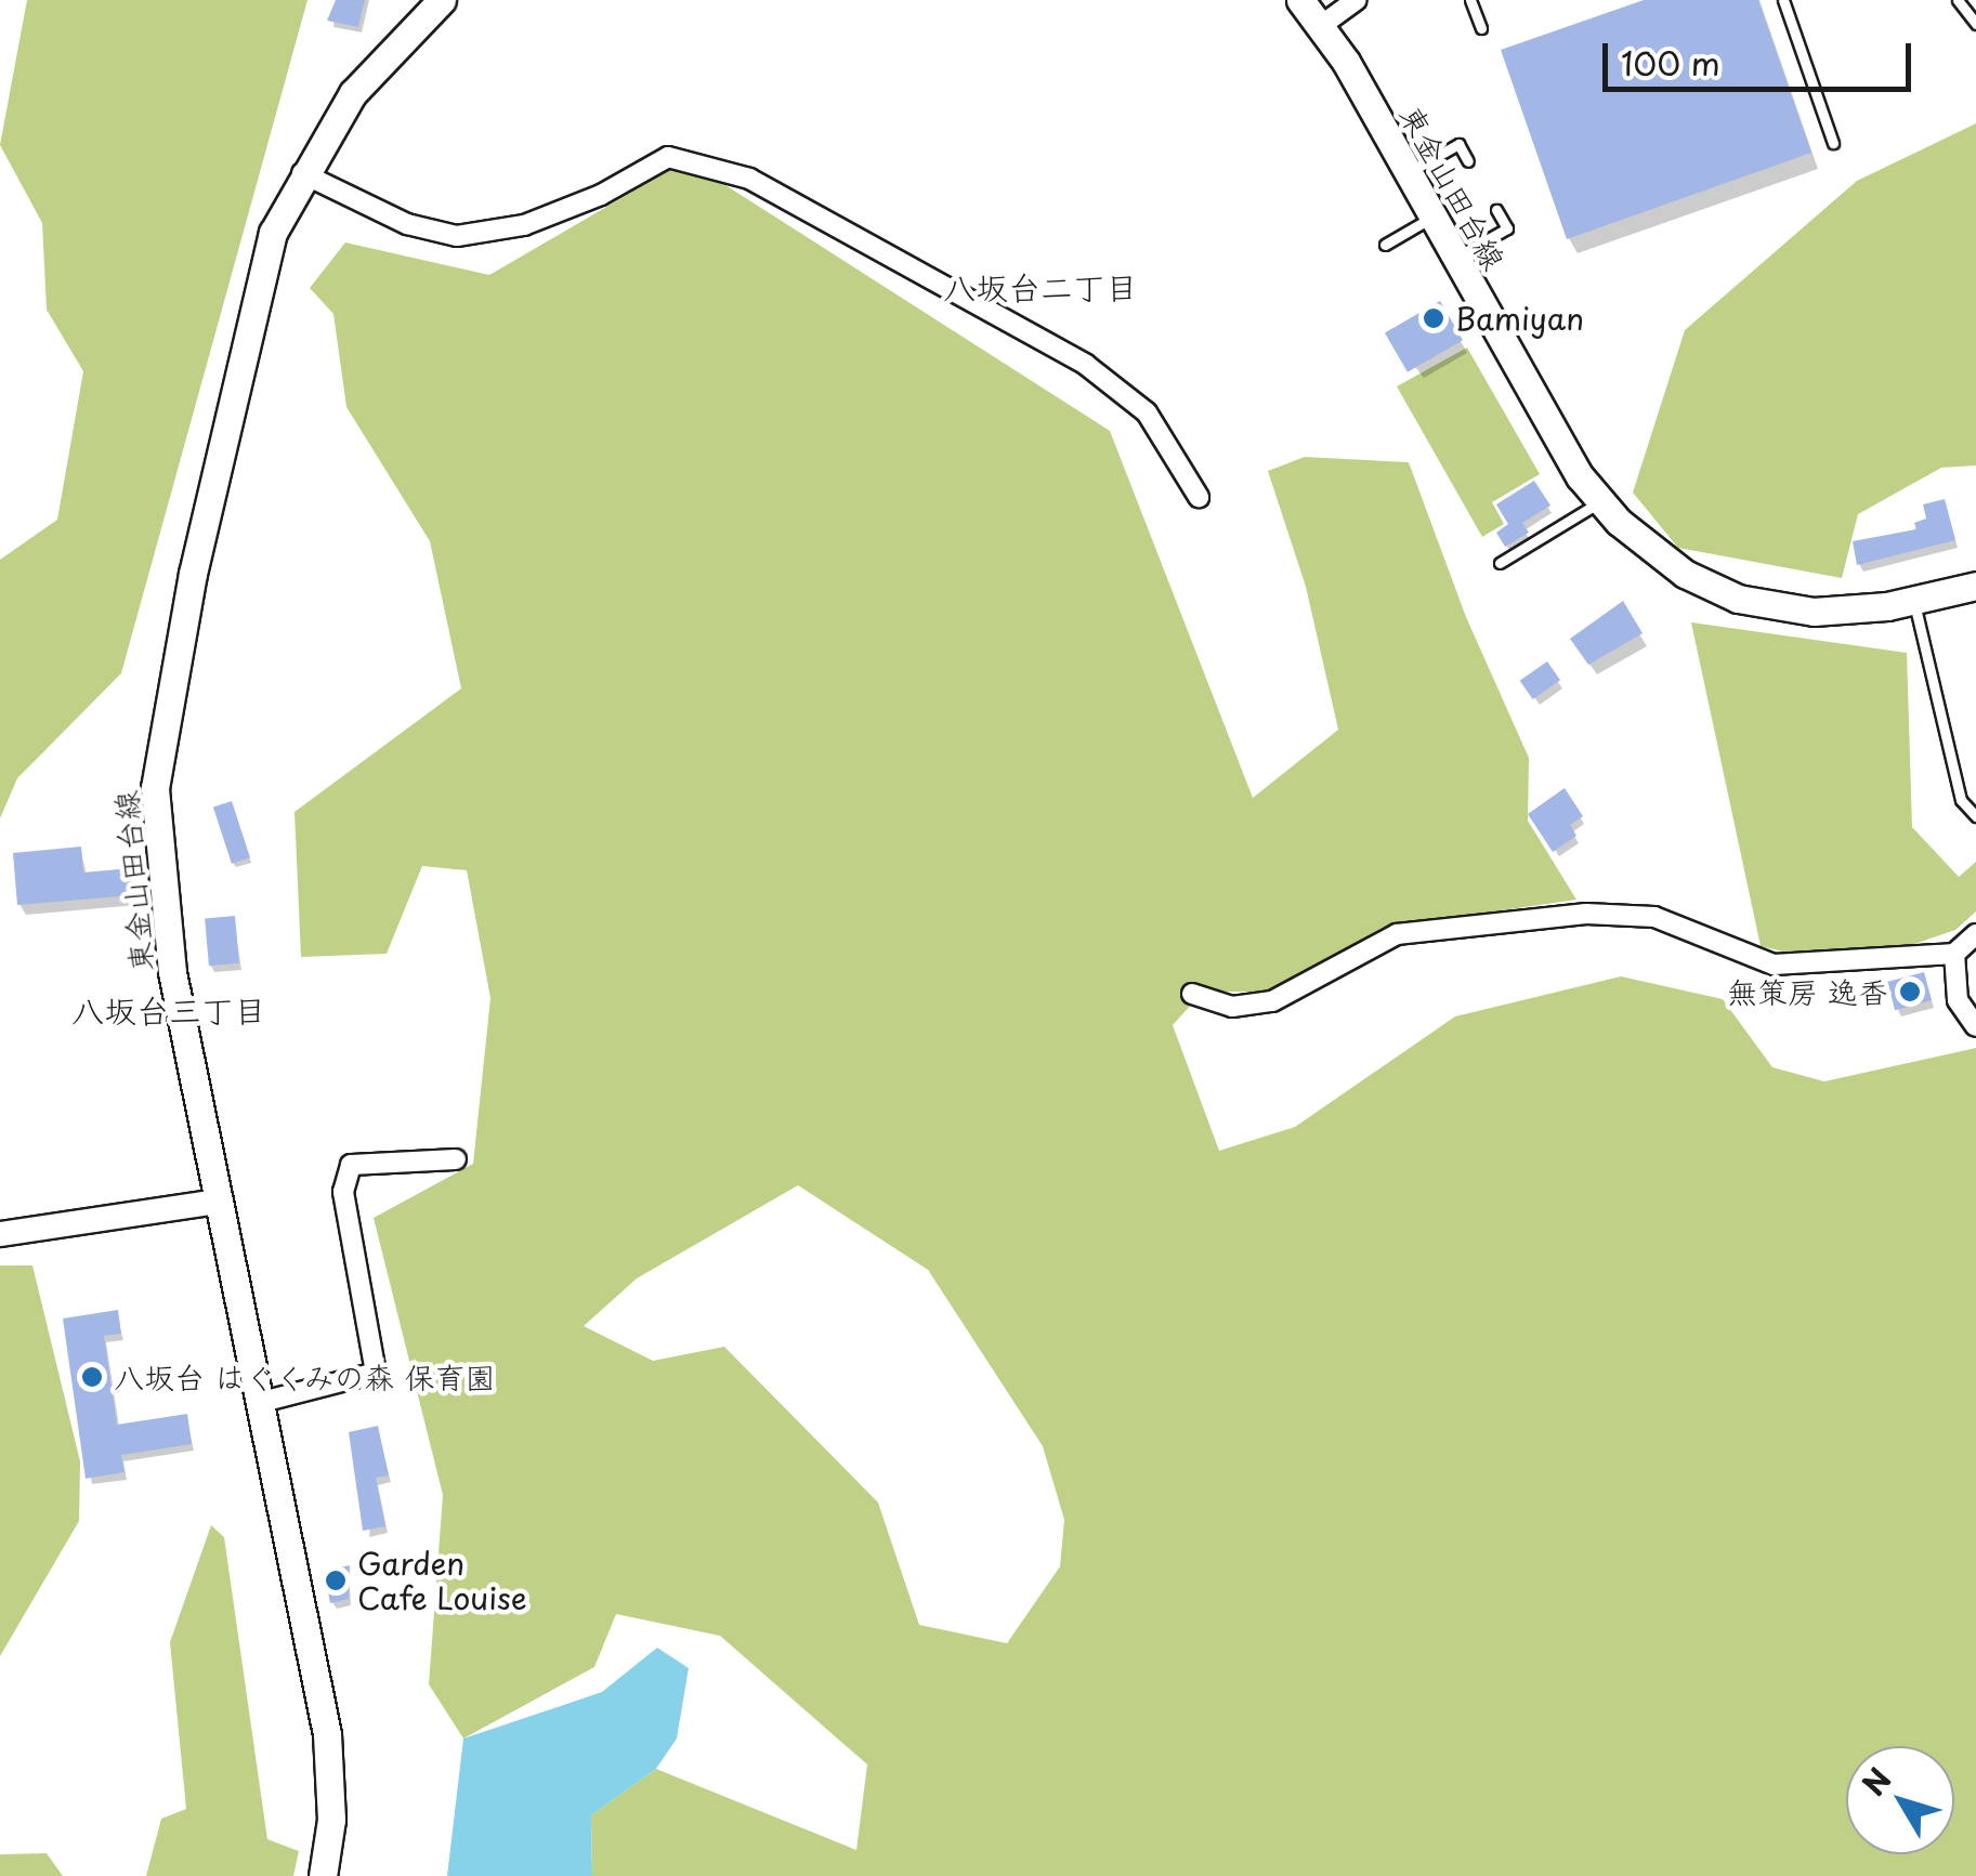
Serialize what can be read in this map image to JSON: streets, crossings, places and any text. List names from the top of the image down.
{
  "streets": {
    "main road": ["東金山田台線"]
  },
  "districts": ["八坂台二丁目", "八坂台三丁目"],
  "places": [
    "Bamiyan",
    "無策房 逸香",
    "八坂台 はぐくみの森 保育園",
    "Garden Cafe Louise"
  ],
  "scale_bar": "100 m",
  "north": "top left"
}
